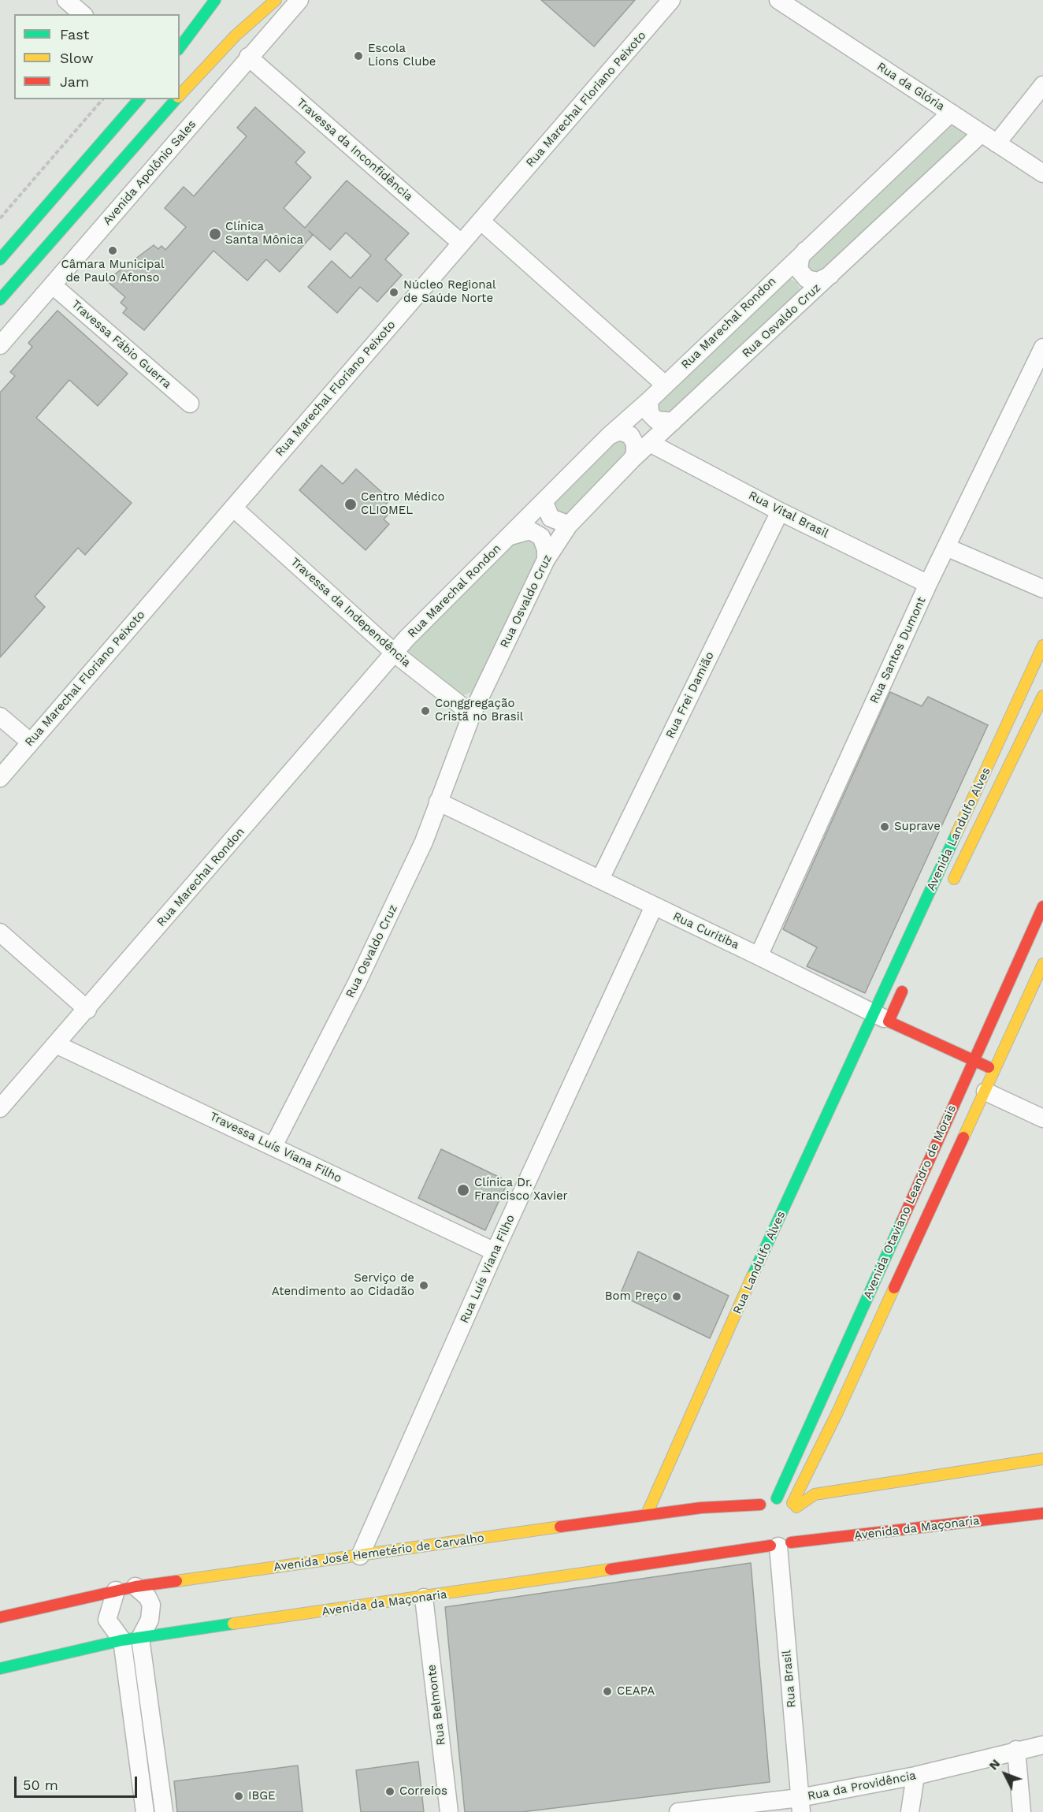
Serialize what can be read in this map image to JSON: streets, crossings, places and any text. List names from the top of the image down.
{
  "streets": {
    "street": [
      "Rua da Glória",
      "Rua Marechal Floriano Peixoto",
      "Travessa da Inconfidência",
      "Avenida Apolônio Sales",
      "Rua Osvaldo Cruz",
      "Rua Marechal Rondon",
      "Travessa Fábio Guerra",
      "Rua Vital Brasil",
      "Travessa da Independência",
      "Rua Santos Dumont",
      "Rua Frei Damião",
      "Avenida Landulfo Alves",
      "Rua Curitiba",
      "Travessa Luís Viana Filho",
      "Avenida Otaviano Leandro de Morais",
      "Rua Landulfo Alves",
      "Rua Luís Viana Filho",
      "Avenida da Maçonaria",
      "Avenida José Hemetério de Carvalho",
      "Rua Brasil",
      "Rua Belmonte",
      "Rua da Providência"
    ]
  },
  "crossings": [
    ["Rua da Glória", "Rua Osvaldo Cruz"],
    ["Rua da Glória", "Rua Marechal Rondon"],
    ["Rua Marechal Floriano Peixoto", "Travessa da Inconfidência"],
    ["Rua Marechal Floriano Peixoto", "Travessa da Independência"],
    ["Travessa da Inconfidência", "Avenida Apolônio Sales"],
    ["Avenida Apolônio Sales", "Travessa Fábio Guerra"],
    ["Rua Osvaldo Cruz", "Rua Vital Brasil"],
    ["Rua Osvaldo Cruz", "Travessa da Independência"],
    ["Rua Osvaldo Cruz", "Rua Curitiba"],
    ["Rua Osvaldo Cruz", "Travessa Luís Viana Filho"],
    ["Rua Marechal Rondon", "Travessa da Independência"],
    ["Rua Marechal Rondon", "Travessa Luís Viana Filho"],
    ["Rua Vital Brasil", "Rua Santos Dumont"],
    ["Rua Vital Brasil", "Rua Frei Damião"],
    ["Rua Santos Dumont", "Rua Curitiba"],
    ["Rua Frei Damião", "Rua Curitiba"],
    ["Avenida Landulfo Alves", "Rua Curitiba"],
    ["Avenida Landulfo Alves", "Rua Landulfo Alves"],
    ["Rua Curitiba", "Avenida Otaviano Leandro de Morais"],
    ["Rua Curitiba", "Rua Landulfo Alves"],
    ["Rua Curitiba", "Rua Luís Viana Filho"],
    ["Travessa Luís Viana Filho", "Rua Luís Viana Filho"],
    ["Avenida Otaviano Leandro de Morais", "Avenida José Hemetério de Carvalho"],
    ["Rua Landulfo Alves", "Avenida José Hemetério de Carvalho"],
    ["Rua Luís Viana Filho", "Avenida José Hemetério de Carvalho"],
    ["Avenida da Maçonaria", "Avenida José Hemetério de Carvalho"],
    ["Avenida da Maçonaria", "Rua Brasil"],
    ["Avenida da Maçonaria", "Rua Belmonte"],
    ["Rua Brasil", "Rua da Providência"]
  ],
  "places": [
    "Escola Lions Clube",
    "Clínica Santa Mônica",
    "Câmara Municipal de Paulo Afonso",
    "Núcleo Regional de Saúde Norte",
    "Centro Médico CLIOMEL",
    "Conggregação Cristã no Brasil",
    "Suprave",
    "Clínica Dr. Francisco Xavier",
    "Serviço de Atendimento ao Cidadão",
    "Bom Preço",
    "CEAPA",
    "Correios",
    "IBGE"
  ],
  "legend": ["Fast", "Slow", "Jam"],
  "scale_bar": "50 m",
  "north": "top left"
}
